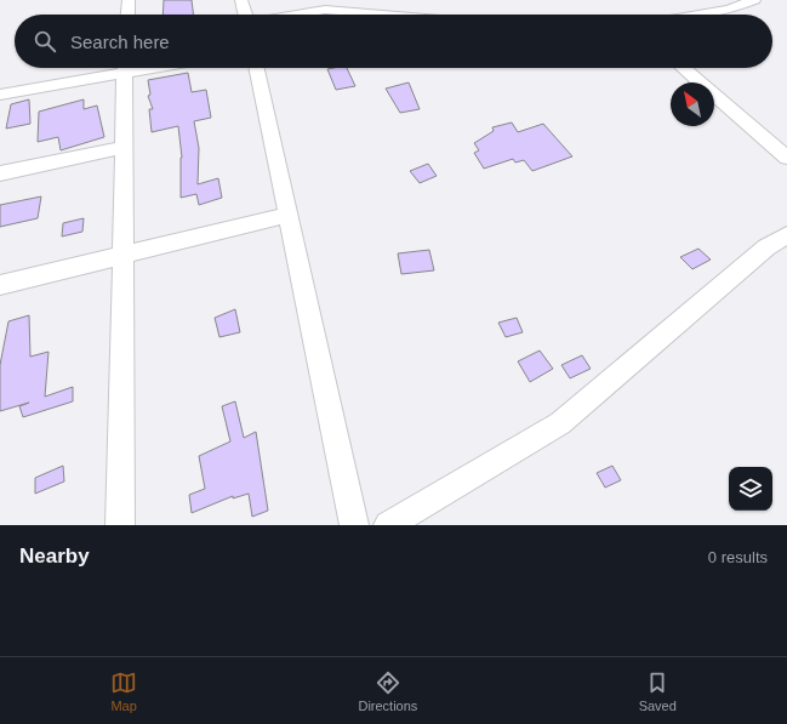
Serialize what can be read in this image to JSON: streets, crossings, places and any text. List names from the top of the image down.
{
  "north": "top left",
  "page": {
    "search": "Search here",
    "heading": ["Nearby", "0 results"],
    "nav": ["Map", "Directions", "Saved"]
  }
}
